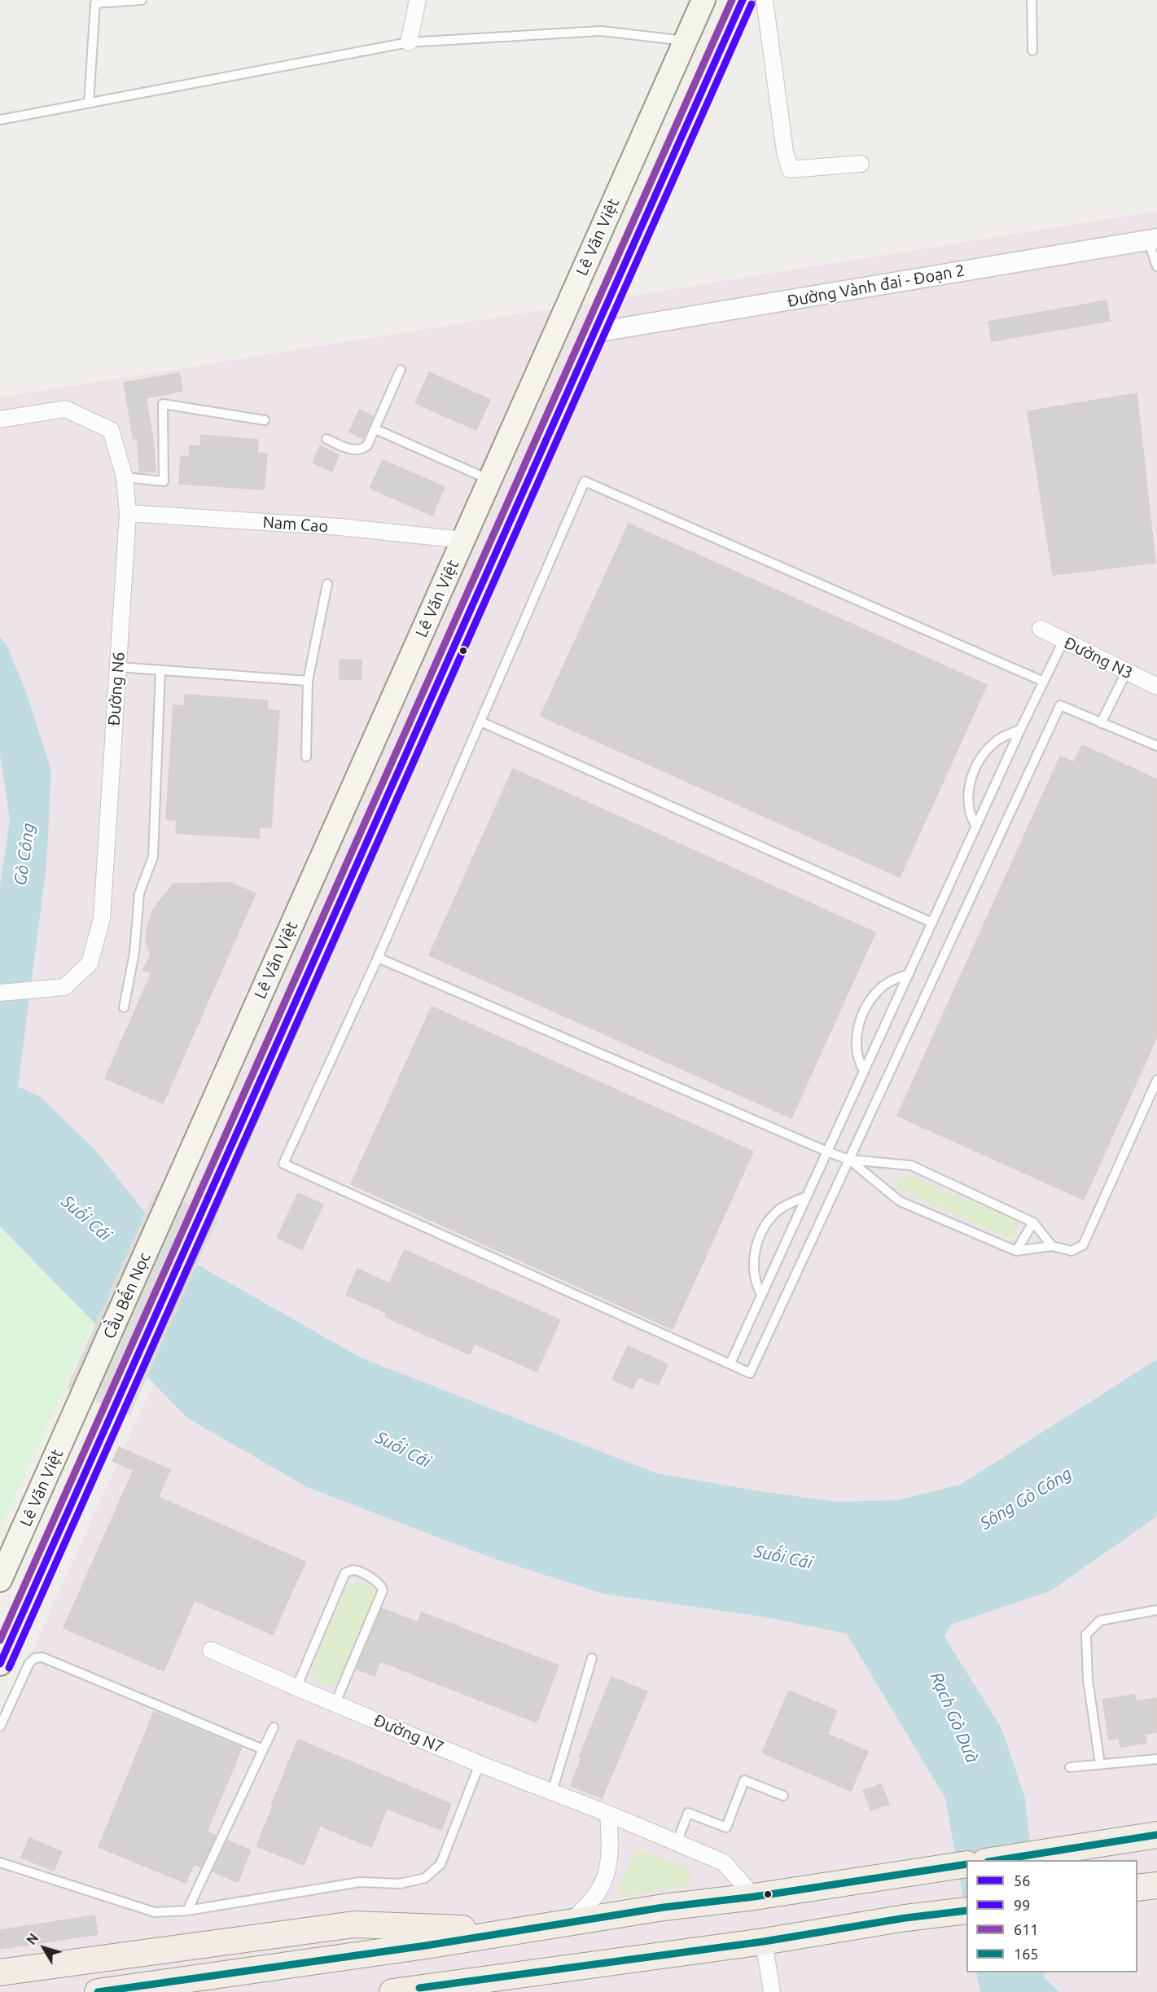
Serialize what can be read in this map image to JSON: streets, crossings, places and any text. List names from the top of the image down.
{
  "streets": {
    "main road": ["Lê Văn Việt", "Cầu Bến Nọc"],
    "street": [
      "Đường Vành đai - Đoạn 2",
      "Nam Cao",
      "Đường N3",
      "Đường N6",
      "Đường N7"
    ]
  },
  "crossings": [
    ["Lê Văn Việt", "Nam Cao"],
    ["Lê Văn Việt", "Cầu Bến Nọc"],
    ["Nam Cao", "Đường N6"]
  ],
  "water": [
    "Gò Công",
    "Suối Cái",
    "Sông Gò Công",
    "Rạch Gò Dừa"
  ],
  "lines": [
    "transit line 56",
    "transit line 611",
    "transit line 99",
    "transit line 165"
  ],
  "legend": [
    "56",
    "99",
    "611",
    "165"
  ],
  "north": "top left"
}
